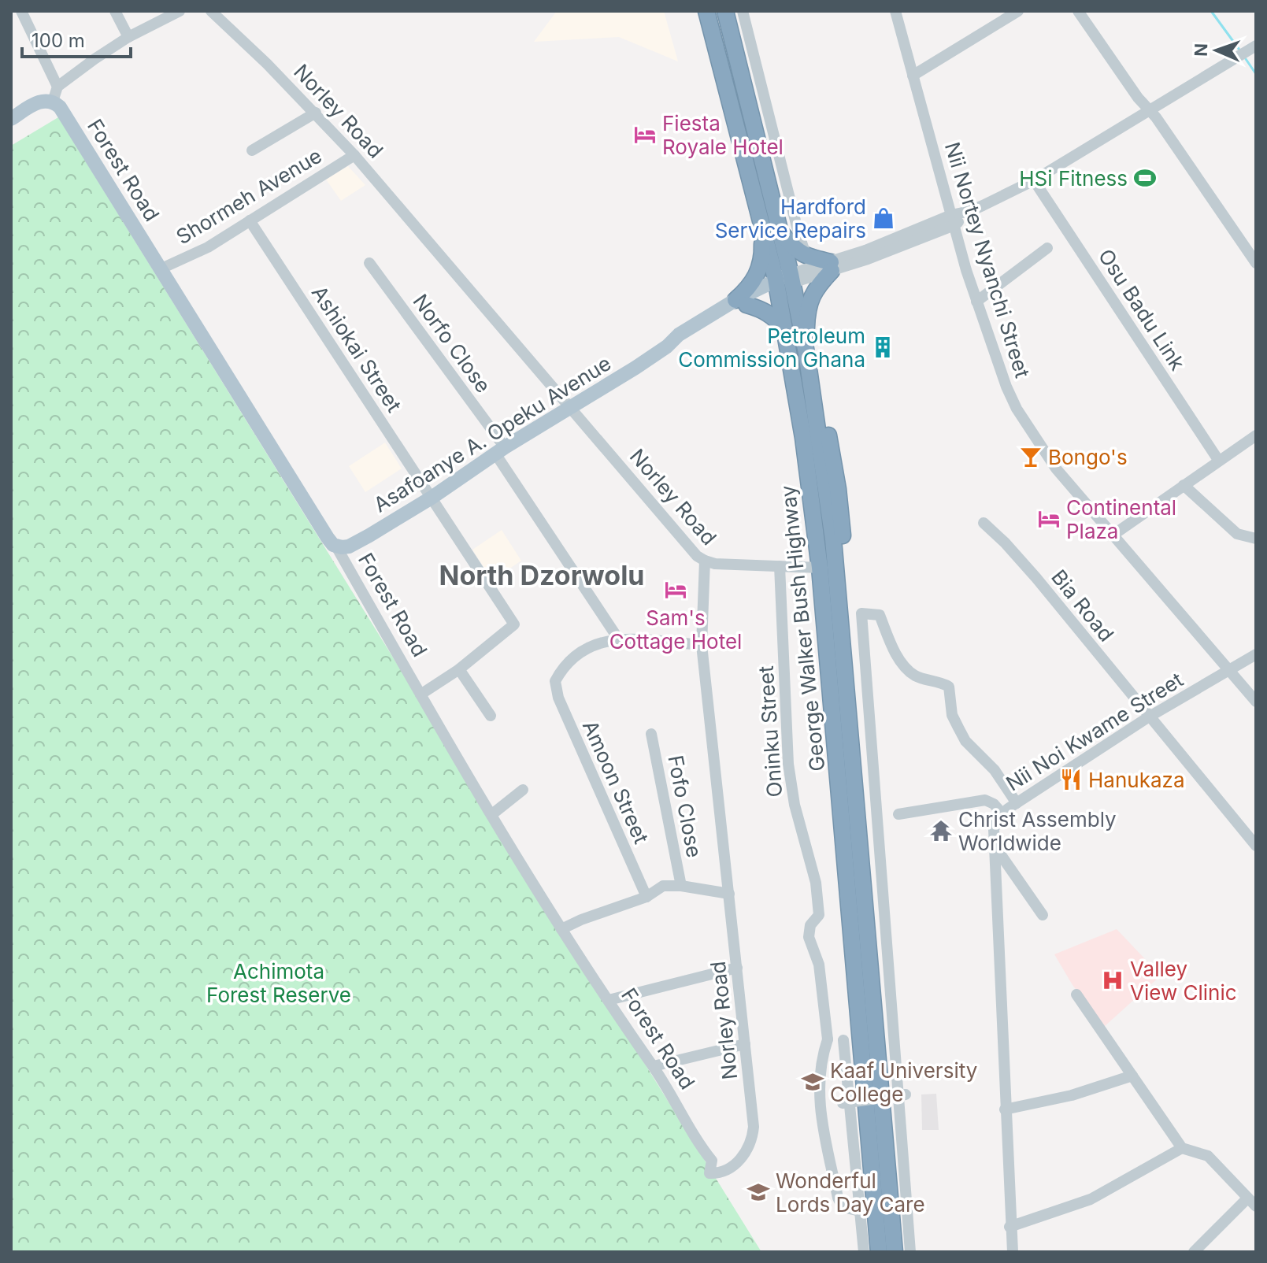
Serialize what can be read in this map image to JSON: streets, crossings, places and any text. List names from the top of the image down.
{
  "streets": {
    "highway": ["George Walker Bush Highway"],
    "main road": ["Forest Road", "Asafoanye A. Opeku Avenue"],
    "street": [
      "Norley Road",
      "Shormeh Avenue",
      "Nii Nortey Nyanchi Street",
      "Osu Badu Link",
      "Norfo Close",
      "Ashiokai Street",
      "Bia Road",
      "Oninku Street",
      "Nii Noi Kwame Street",
      "Amoon Street",
      "Fofo Close"
    ]
  },
  "crossings": [
    ["Norley Road", "Forest Road"],
    ["Norley Road", "Shormeh Avenue"],
    ["Norley Road", "Asafoanye A. Opeku Avenue"],
    ["Forest Road", "Shormeh Avenue"],
    ["Forest Road", "Asafoanye A. Opeku Avenue"],
    ["Shormeh Avenue", "Ashiokai Street"],
    ["Nii Nortey Nyanchi Street", "Nii Noi Kwame Street"],
    ["Norfo Close", "Asafoanye A. Opeku Avenue"],
    ["Norfo Close", "Amoon Street"],
    ["Ashiokai Street", "Asafoanye A. Opeku Avenue"],
    ["Asafoanye A. Opeku Avenue", "George Walker Bush Highway"],
    ["Bia Road", "Nii Noi Kwame Street"]
  ],
  "districts": ["North Dzorwolu"],
  "parks": ["Achimota Forest Reserve"],
  "places": {
    "hotel": ["Fiesta Royale Hotel", "Continental Plaza", "Sam's Cottage Hotel"],
    "sports": ["HSi Fitness"],
    "shop": ["Hardford Service Repairs"],
    "building": ["Petroleum Commission Ghana"],
    "bar": ["Bongo's"],
    "restaurant": ["Hanukaza"],
    "temple": ["Christ Assembly Worldwide"],
    "hospital": ["Valley View Clinic"],
    "school or university": ["Kaaf University College", "Wonderful Lords Day Care"]
  },
  "scale_bar": "100 m",
  "north": "left"
}
